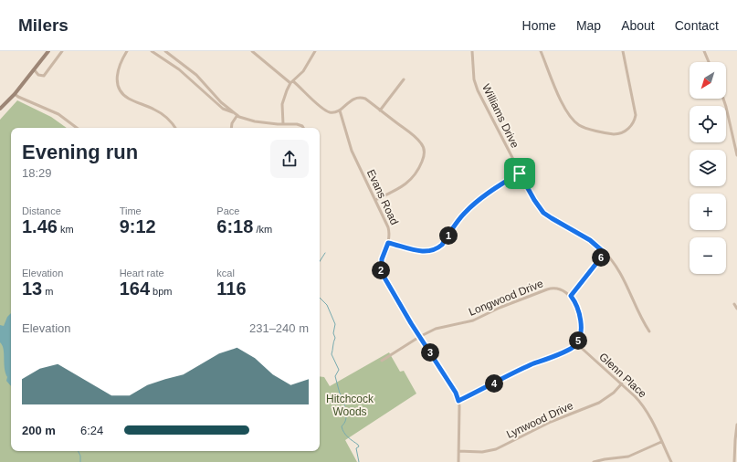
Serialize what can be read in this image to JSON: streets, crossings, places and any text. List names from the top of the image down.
{
  "streets": {
    "street": [
      "Williams Drive",
      "Evans Road",
      "Longwood Drive",
      "Glenn Place",
      "Lynwood Drive"
    ]
  },
  "crossings": [
    ["Evans Road", "Longwood Drive"],
    ["Evans Road", "Lynwood Drive"],
    ["Glenn Place", "Lynwood Drive"]
  ],
  "parks": ["Hitchcock Woods"],
  "north": "bottom left",
  "page": {
    "header": "Milers",
    "nav": [
      "Home",
      "Map",
      "About",
      "Contact"
    ],
    "map_buttons": ["+", "−"],
    "heading": ["Evening run", "18:29"],
    "stats": [
      ["Distance", "1.46 km"],
      ["Time", "9:12"],
      ["Pace", "6:18 /km"],
      ["Elevation", "13 m"],
      ["Heart rate", "164 bpm"],
      ["kcal", "116"]
    ],
    "pins": [
      "1",
      "6",
      "2",
      "5",
      "3",
      "4"
    ],
    "chart": ["Elevation", "231–240 m"],
    "list": [
      {
        "name": "200 m",
        "note": "6:24"
      }
    ]
  }
}
